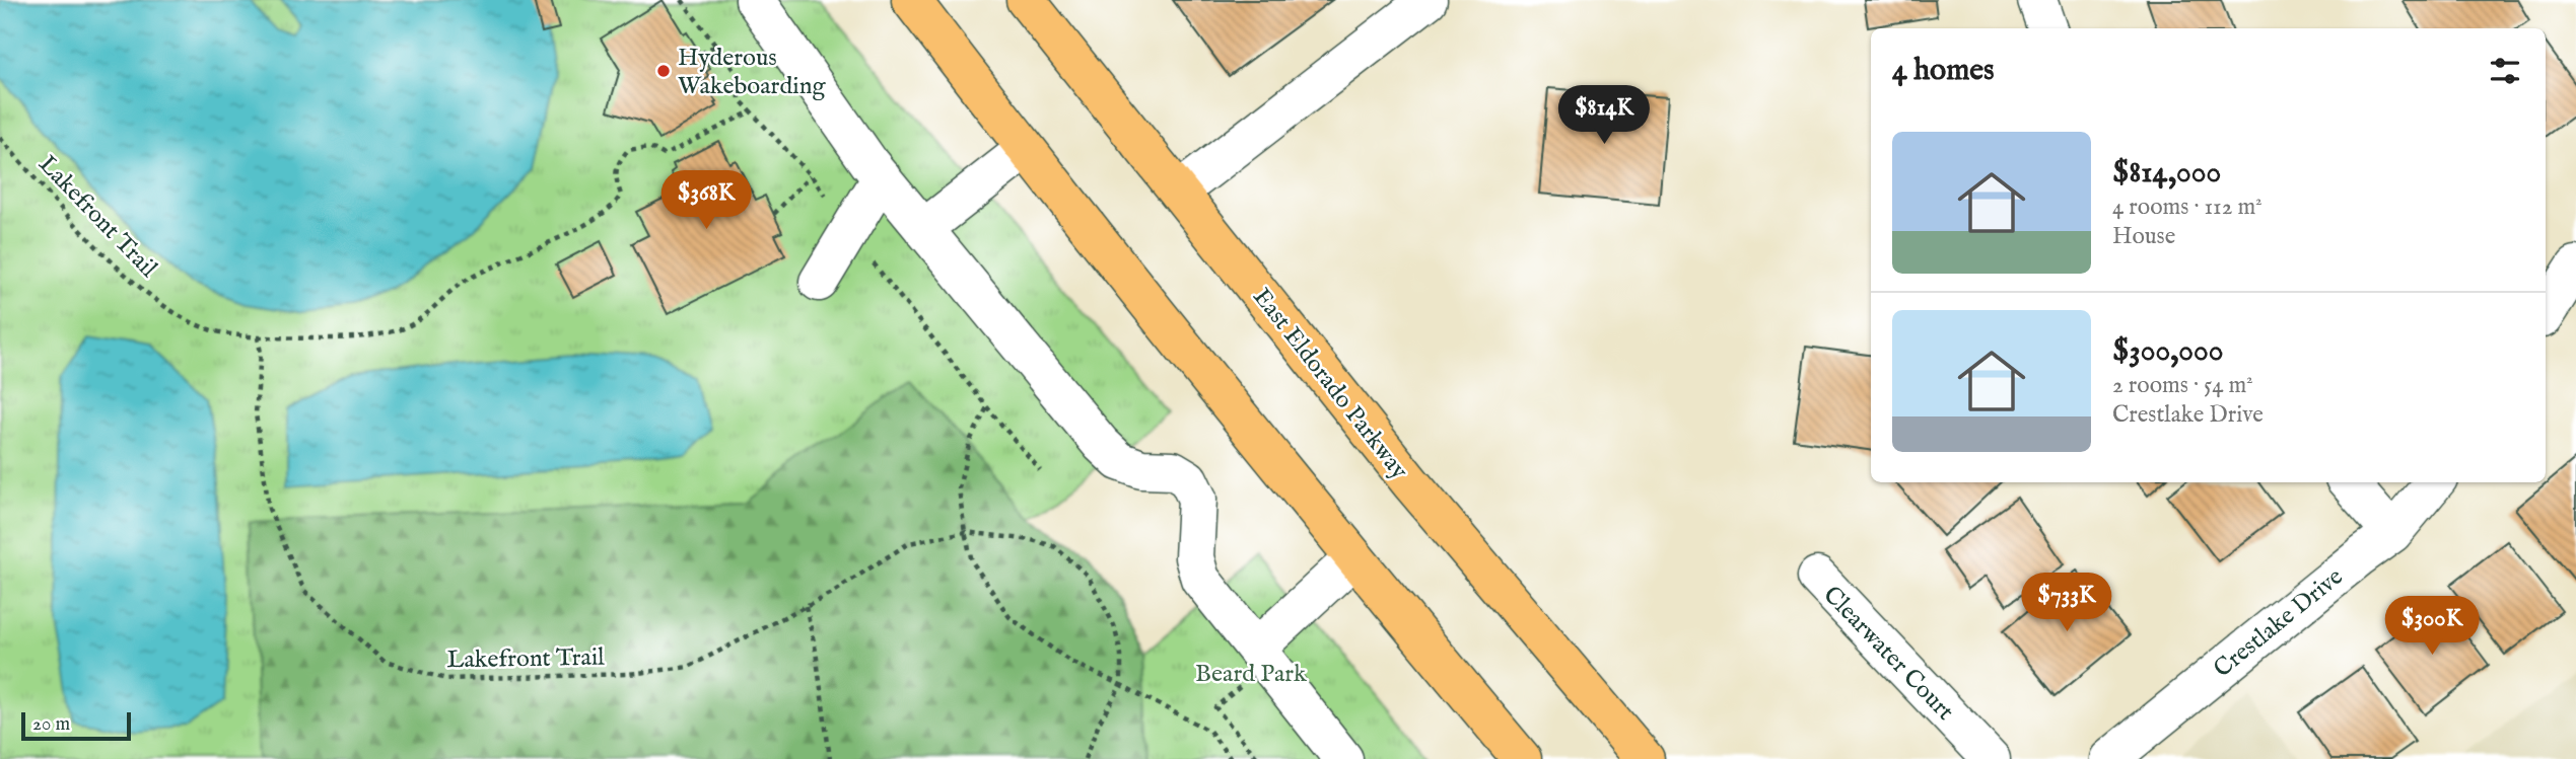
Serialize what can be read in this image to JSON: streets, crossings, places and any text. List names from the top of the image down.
{
  "streets": {
    "main road": ["East Eldorado Parkway"],
    "street": ["Crestlake Drive", "Clearwater Court"],
    "path": ["Lakefront Trail"]
  },
  "parks": ["Beard Park"],
  "places": ["Hyderous Wakeboarding"],
  "scale_bar": "20 m",
  "page": {
    "heading": "4 homes",
    "price": [
      "$814K",
      "$368K",
      "$733K",
      "$300K"
    ],
    "list": [
      {
        "name": "$814,000",
        "note": "4 rooms · 112 m² · House"
      },
      {
        "name": "$300,000",
        "note": "2 rooms · 54 m² · Crestlake Drive"
      }
    ],
    "scale": "20 m"
  }
}
